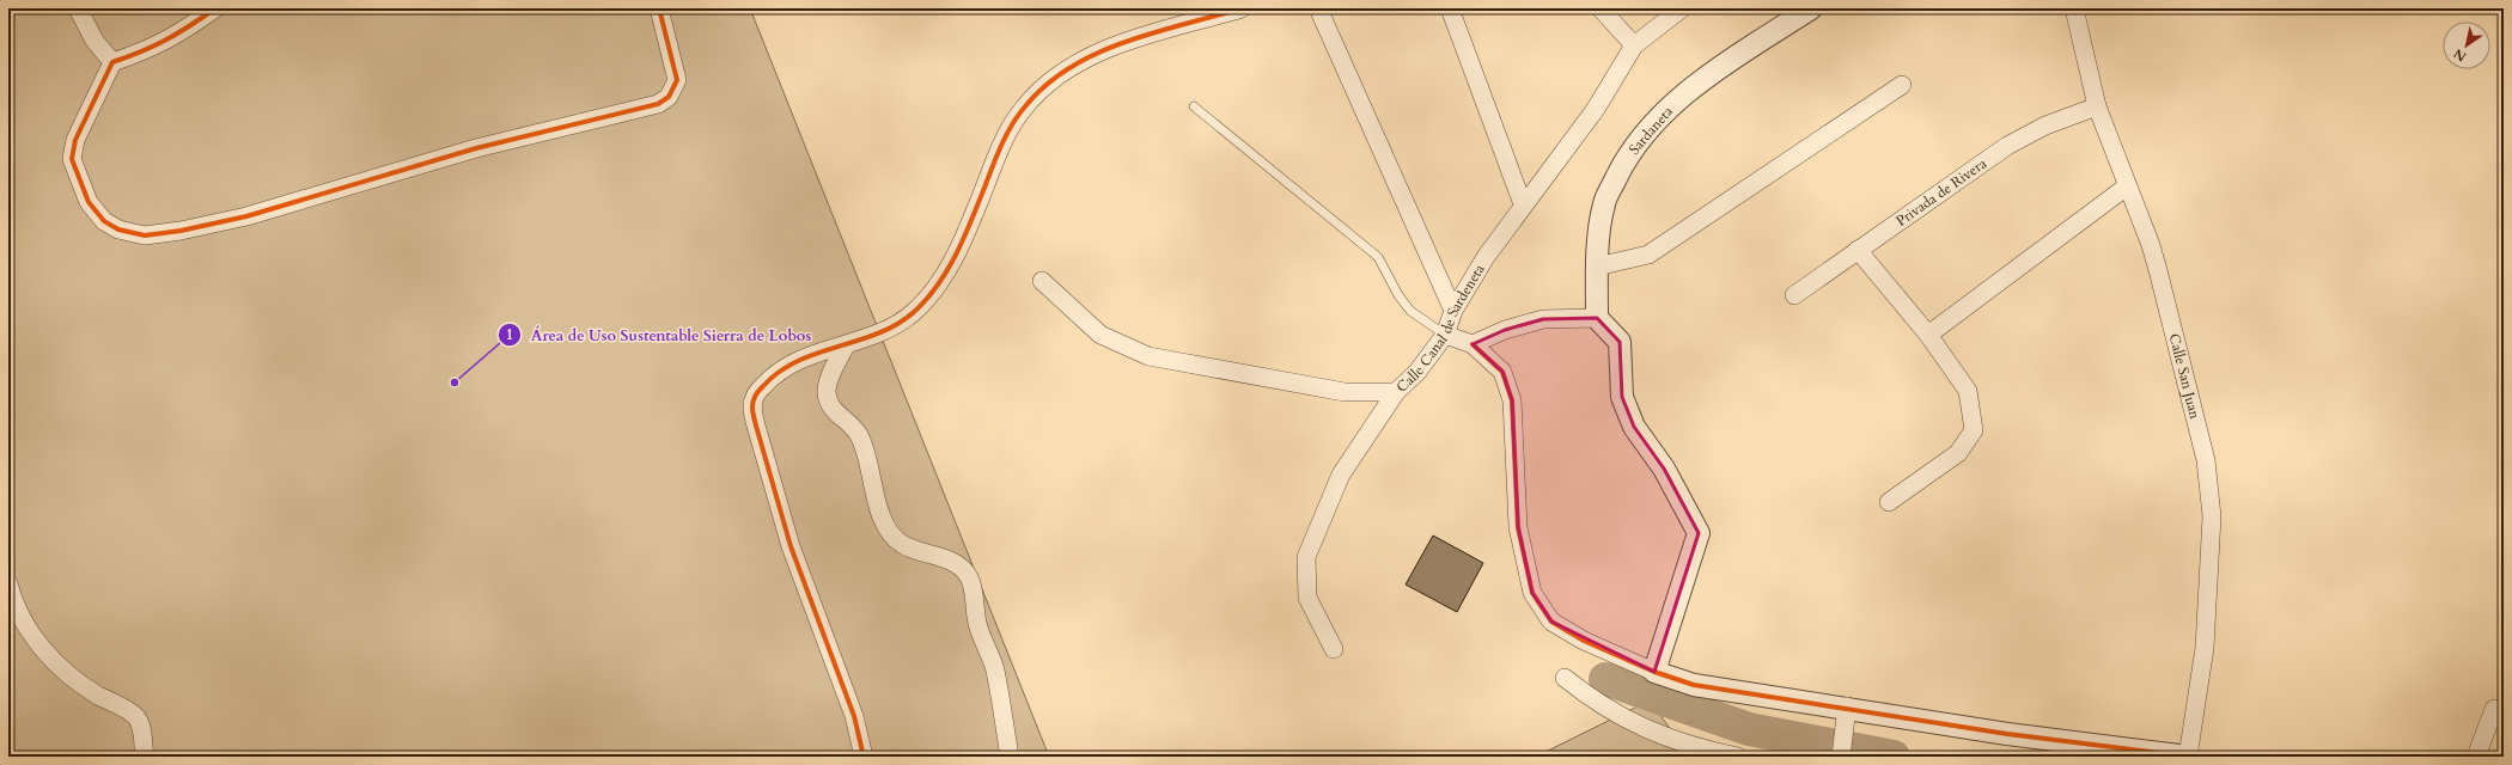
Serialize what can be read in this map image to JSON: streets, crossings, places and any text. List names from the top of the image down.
{
  "streets": {
    "street": [
      "Sardaneta",
      "Privada de Rivera",
      "Calle Canal de Sardeneta",
      "Calle San Juan"
    ]
  },
  "crossings": [
    ["Privada de Rivera", "Calle San Juan"]
  ],
  "places": ["Área de Uso Sustentable Sierra de Lobos"],
  "north": "bottom left"
}
